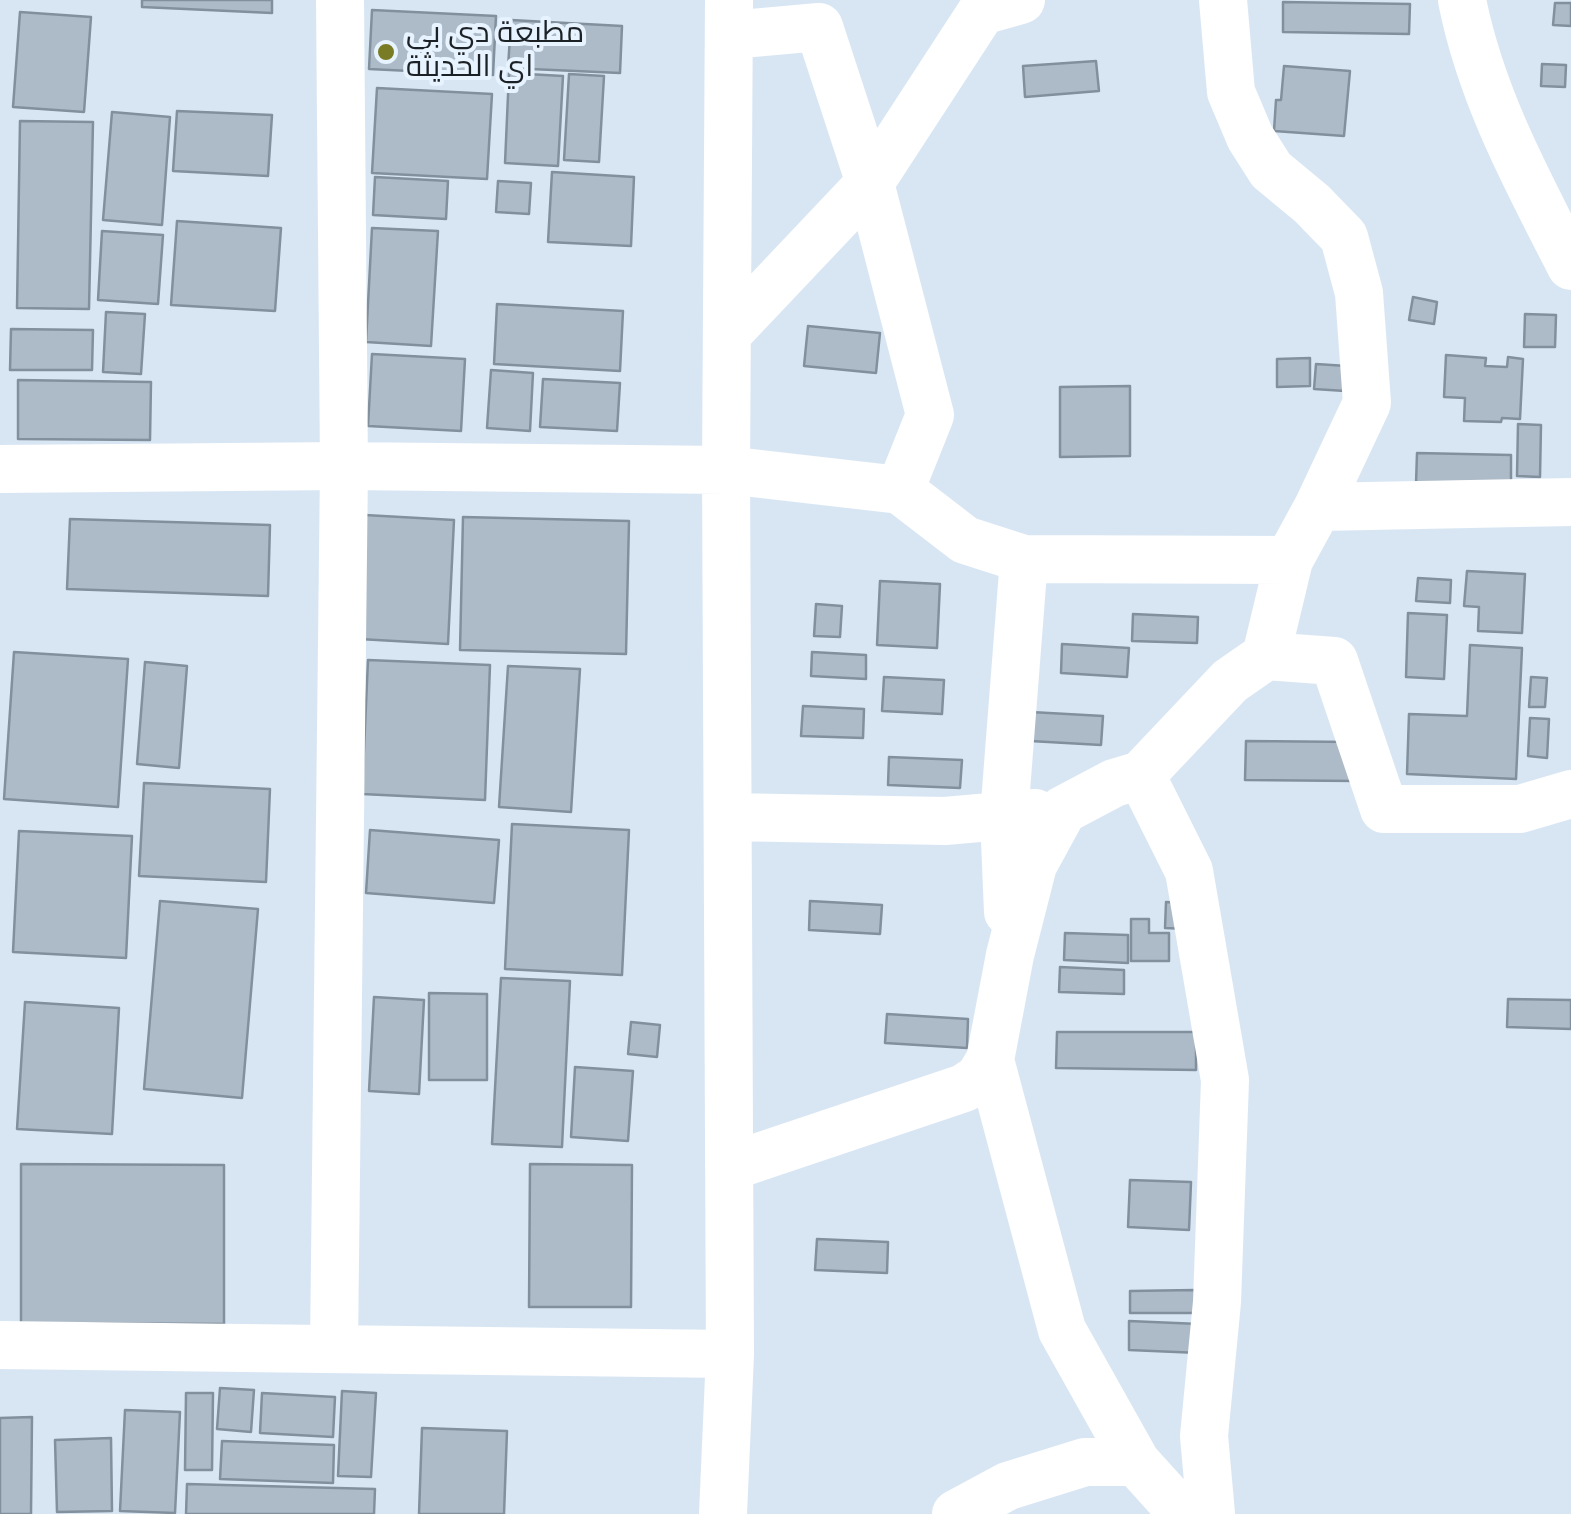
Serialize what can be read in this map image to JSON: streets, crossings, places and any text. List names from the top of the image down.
{
  "places": ["مطبعة دي بي اي الحديثة"]
}
